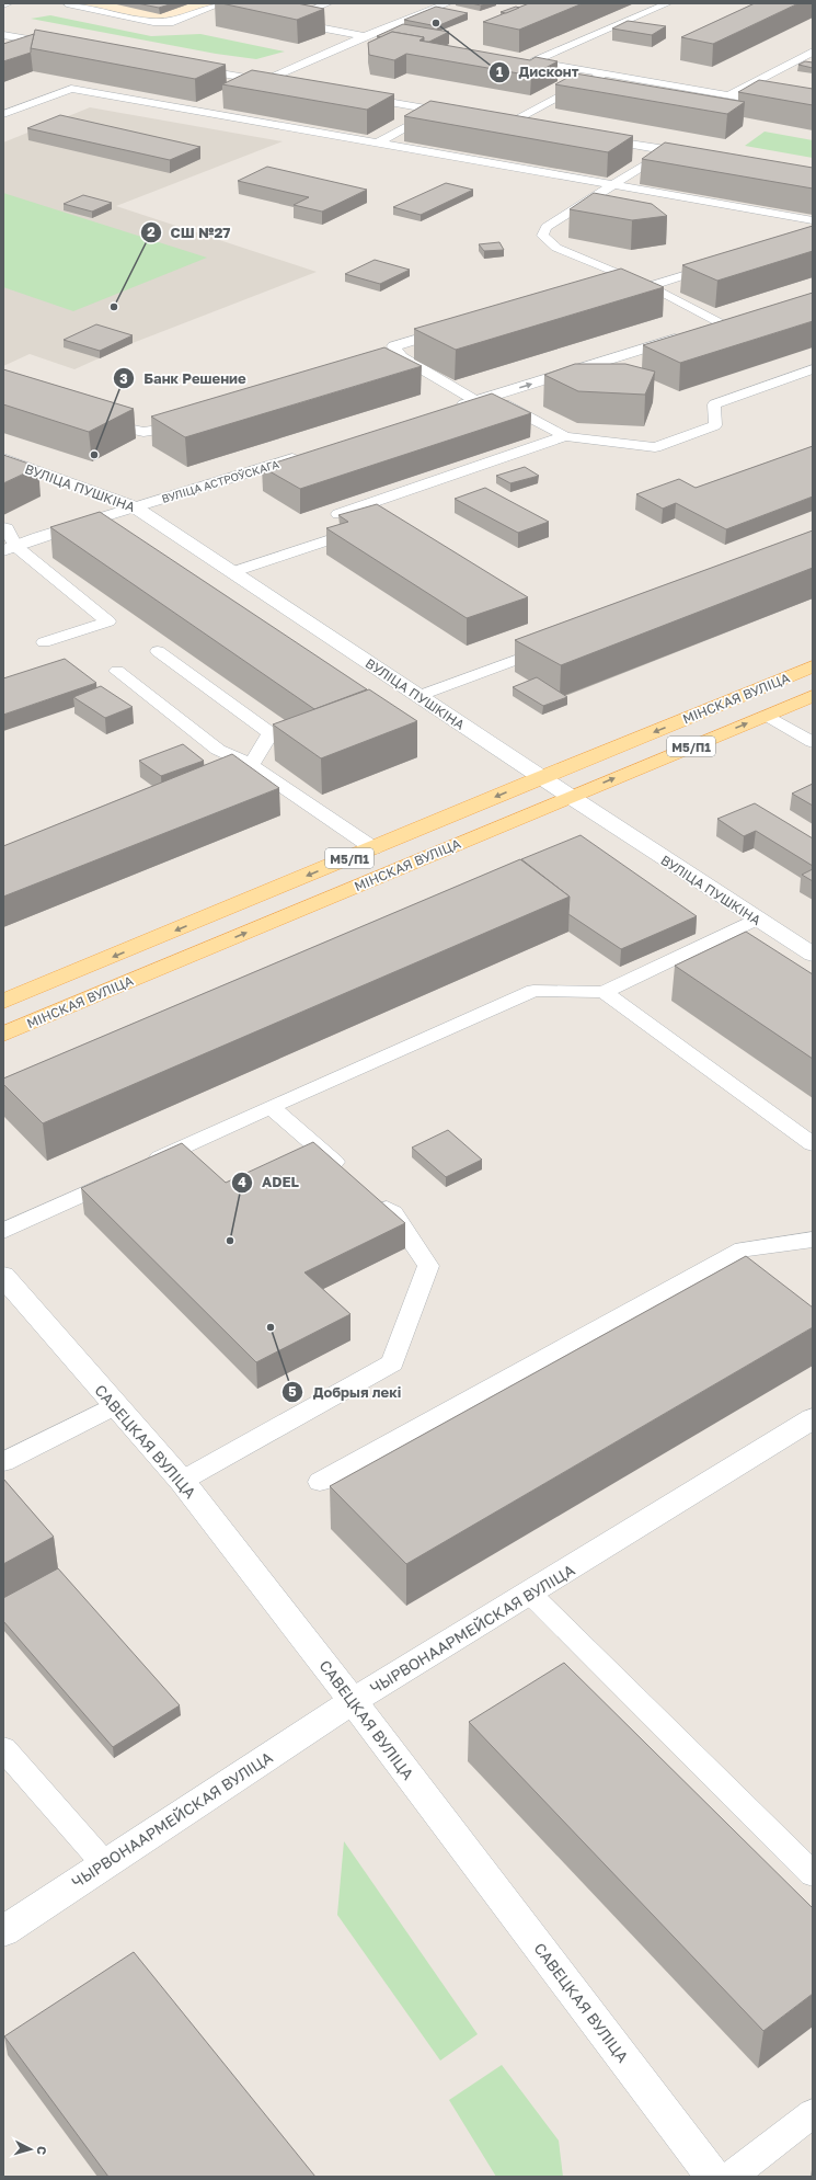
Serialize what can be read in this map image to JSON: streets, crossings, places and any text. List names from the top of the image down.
{
  "streets": {
    "main road": ["МІНСКАЯ ВУЛІЦА", "М5/П1"],
    "street": [
      "ВУЛІЦА АСТРОЎСКАГА",
      "ВУЛІЦА ПУШКІНА",
      "САВЕЦКАЯ ВУЛІЦА",
      "ЧЫРВОНААРМЕЙСКАЯ ВУЛІЦА"
    ]
  },
  "crossings": [
    ["ВУЛІЦА АСТРОЎСКАГА", "ВУЛІЦА ПУШКІНА"],
    ["ВУЛІЦА ПУШКІНА", "МІНСКАЯ ВУЛІЦА"],
    ["САВЕЦКАЯ ВУЛІЦА", "ЧЫРВОНААРМЕЙСКАЯ ВУЛІЦА"]
  ],
  "places": [
    "Дисконт",
    "СШ №27",
    "Банк Решение",
    "ADEL",
    "Добрыя лекі"
  ],
  "north": "right"
}
